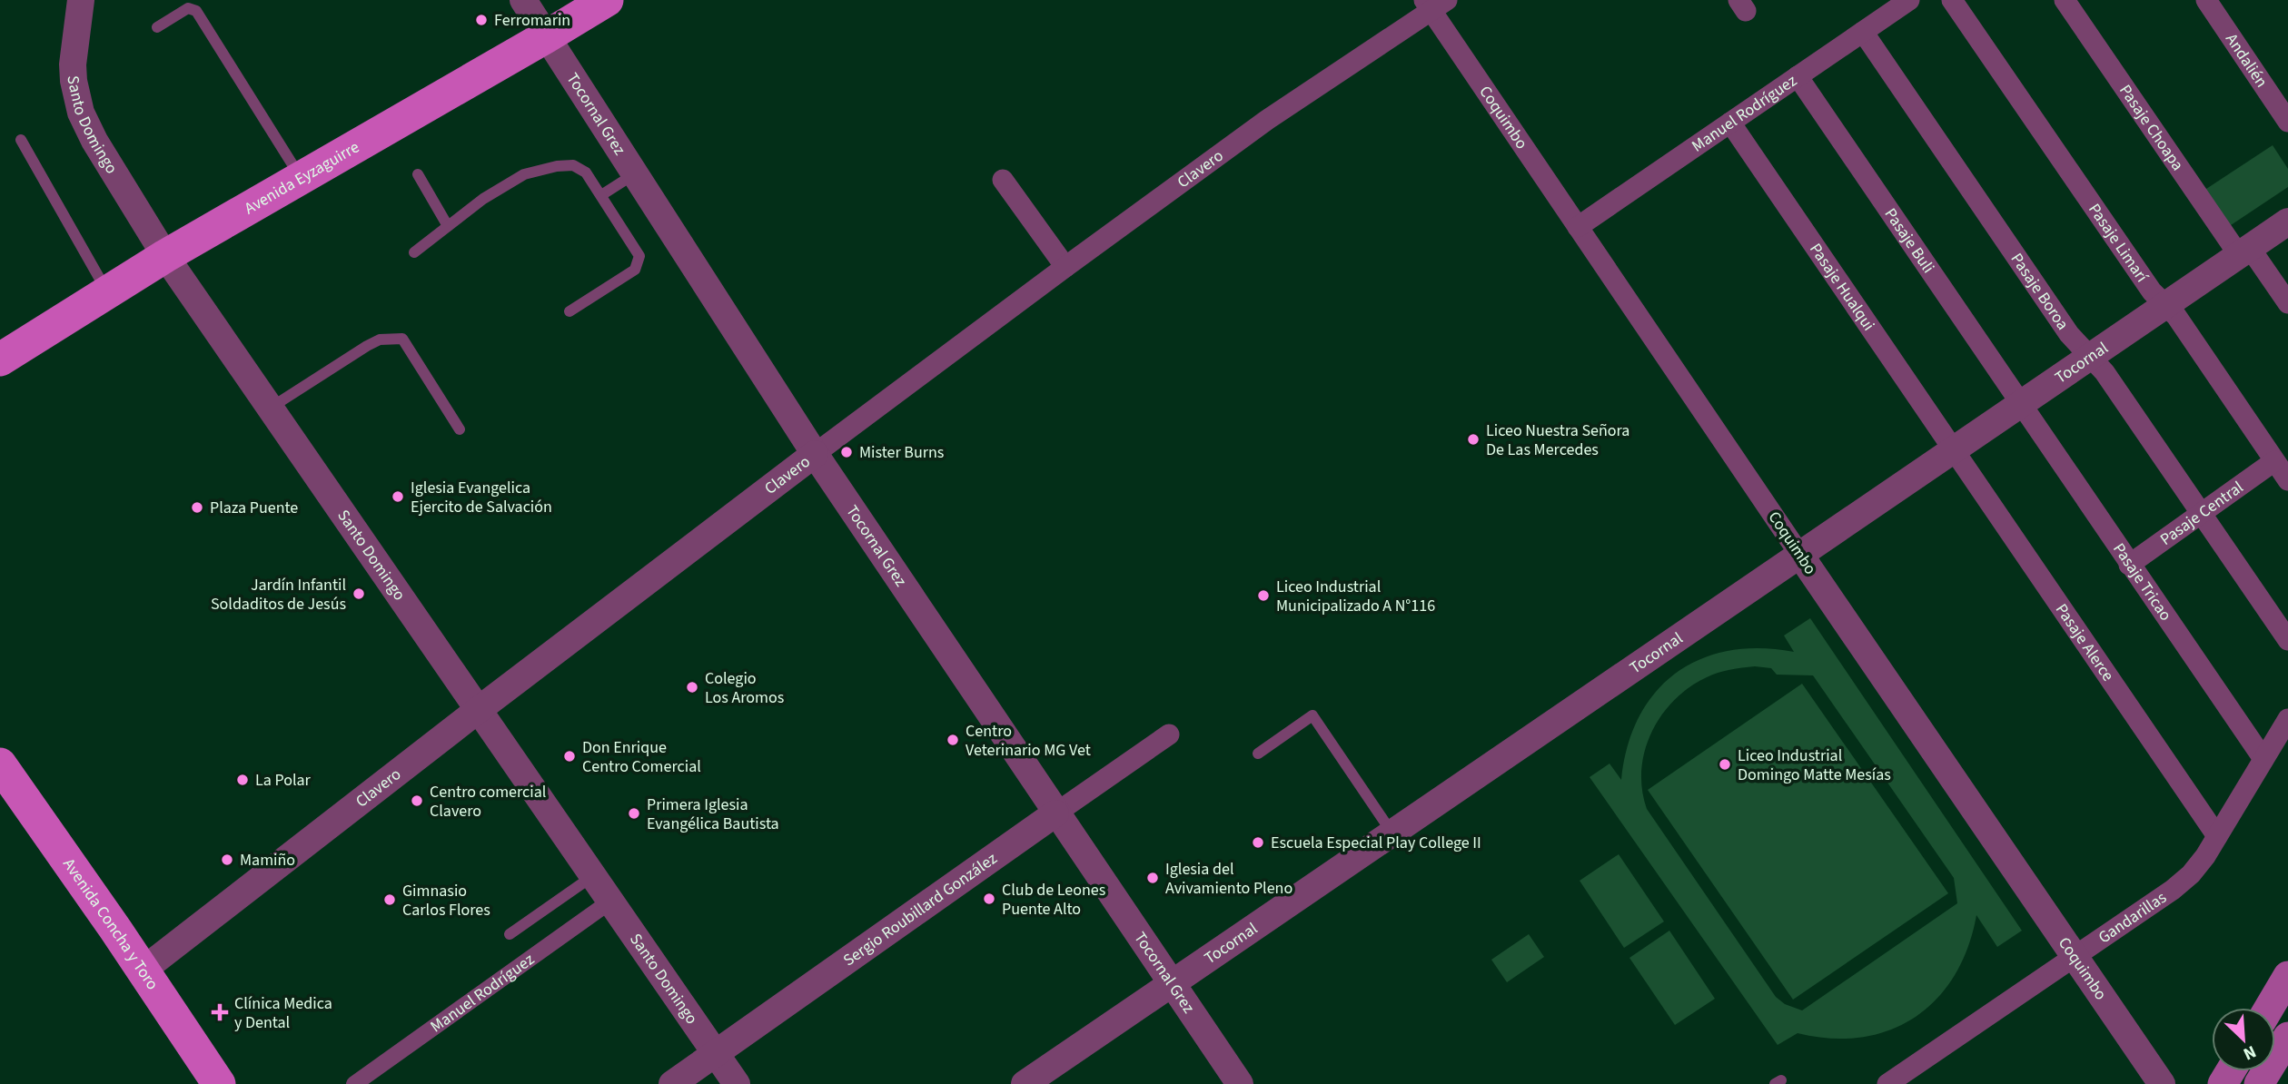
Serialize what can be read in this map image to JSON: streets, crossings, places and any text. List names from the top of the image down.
{
  "streets": {
    "main road": ["Avenida Eyzaguirre", "Avenida Concha y Toro"],
    "street": [
      "Andalién",
      "Tocornal Grez",
      "Manuel Rodríguez",
      "Coquimbo",
      "Santo Domingo",
      "Pasaje Choapa",
      "Clavero",
      "Pasaje Buli",
      "Pasaje Limarí",
      "Pasaje Hualqui",
      "Pasaje Boroa",
      "Tocornal",
      "Pasaje Central",
      "Pasaje Tricao",
      "Pasaje Alerce",
      "Sergio Roubillard González",
      "Gandarillas"
    ]
  },
  "crossings": [
    ["Tocornal Grez", "Clavero"],
    ["Tocornal Grez", "Avenida Eyzaguirre"],
    ["Tocornal Grez", "Tocornal"],
    ["Tocornal Grez", "Sergio Roubillard González"],
    ["Manuel Rodríguez", "Coquimbo"],
    ["Manuel Rodríguez", "Santo Domingo"],
    ["Manuel Rodríguez", "Pasaje Buli"],
    ["Manuel Rodríguez", "Pasaje Hualqui"],
    ["Manuel Rodríguez", "Pasaje Boroa"],
    ["Coquimbo", "Clavero"],
    ["Coquimbo", "Tocornal"],
    ["Coquimbo", "Gandarillas"],
    ["Santo Domingo", "Clavero"],
    ["Santo Domingo", "Avenida Eyzaguirre"],
    ["Santo Domingo", "Sergio Roubillard González"],
    ["Pasaje Choapa", "Tocornal"],
    ["Clavero", "Avenida Concha y Toro"],
    ["Pasaje Buli", "Tocornal"],
    ["Pasaje Buli", "Pasaje Tricao"],
    ["Pasaje Limarí", "Tocornal"],
    ["Pasaje Limarí", "Pasaje Central"],
    ["Pasaje Hualqui", "Tocornal"],
    ["Pasaje Hualqui", "Pasaje Alerce"],
    ["Pasaje Boroa", "Tocornal"],
    ["Pasaje Boroa", "Pasaje Central"],
    ["Tocornal", "Pasaje Tricao"],
    ["Tocornal", "Pasaje Alerce"],
    ["Pasaje Central", "Pasaje Tricao"],
    ["Pasaje Tricao", "Gandarillas"],
    ["Pasaje Alerce", "Gandarillas"]
  ],
  "places": {
    "other": [
      "Ferromarin",
      "Liceo Nuestra Señora De Las Mercedes",
      "Mister Burns",
      "Iglesia Evangelica Ejercito de Salvación",
      "Plaza Puente",
      "Jardín Infantil Soldaditos de Jesús",
      "Liceo Industrial Municipalizado A N°116",
      "Colegio Los Aromos",
      "Centro Veterinario MG Vet",
      "Don Enrique Centro Comercial",
      "Liceo Industrial Domingo Matte Mesías",
      "La Polar",
      "Centro comercial Clavero",
      "Primera Iglesia Evangélica Bautista",
      "Escuela Especial Play College II",
      "Mamiño",
      "Iglesia del Avivamiento Pleno",
      "Club de Leones Puente Alto",
      "Gimnasio Carlos Flores"
    ],
    "health": ["Clínica Medica y Dental"]
  },
  "north": "bottom right"
}
